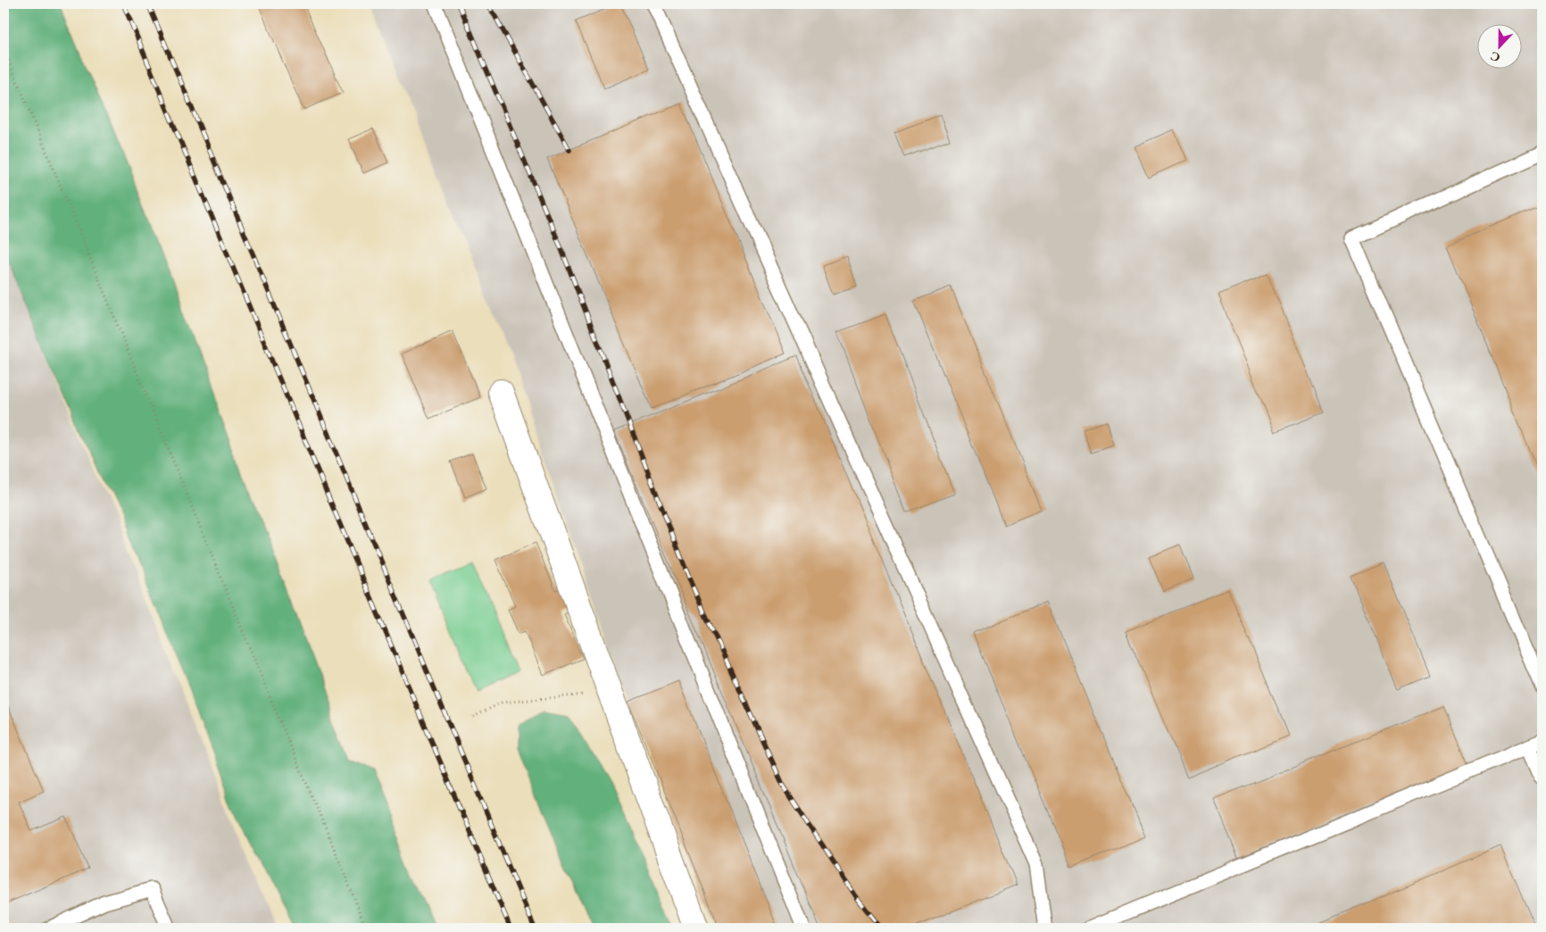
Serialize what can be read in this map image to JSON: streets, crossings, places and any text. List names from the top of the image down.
{
  "north": "bottom"
}
